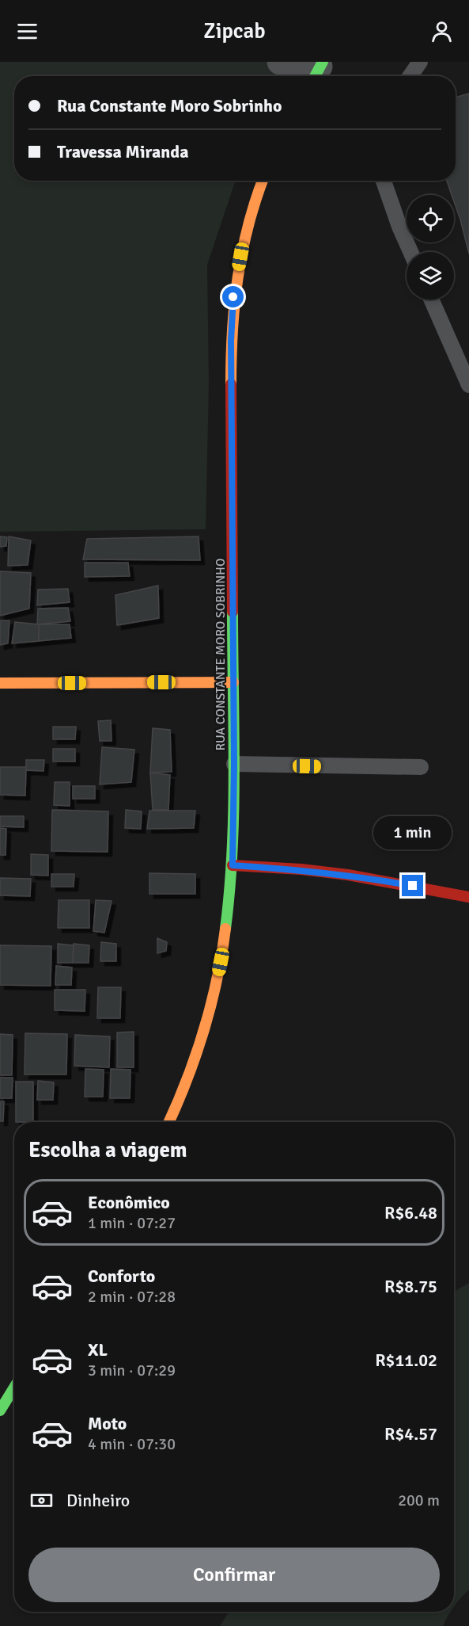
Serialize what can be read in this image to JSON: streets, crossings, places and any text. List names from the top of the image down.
{
  "streets": {
    "main road": ["RUA CONSTANTE MORO SOBRINHO"]
  },
  "page": {
    "header": "Zipcab",
    "banner": ["Rua Constante Moro Sobrinho", "Travessa Miranda"],
    "bubble": "1 min",
    "heading": "Escolha a viagem",
    "list": [
      {
        "name": "Econômico",
        "note": "1 min · 07:27",
        "value": "R$6.48"
      },
      {
        "name": "Conforto",
        "note": "2 min · 07:28",
        "value": "R$8.75"
      },
      {
        "name": "XL",
        "note": "3 min · 07:29",
        "value": "R$11.02"
      },
      {
        "name": "Moto",
        "note": "4 min · 07:30",
        "value": "R$4.57"
      }
    ],
    "pay": ["Dinheiro", "200 m"],
    "buttons": "Confirmar"
  }
}
